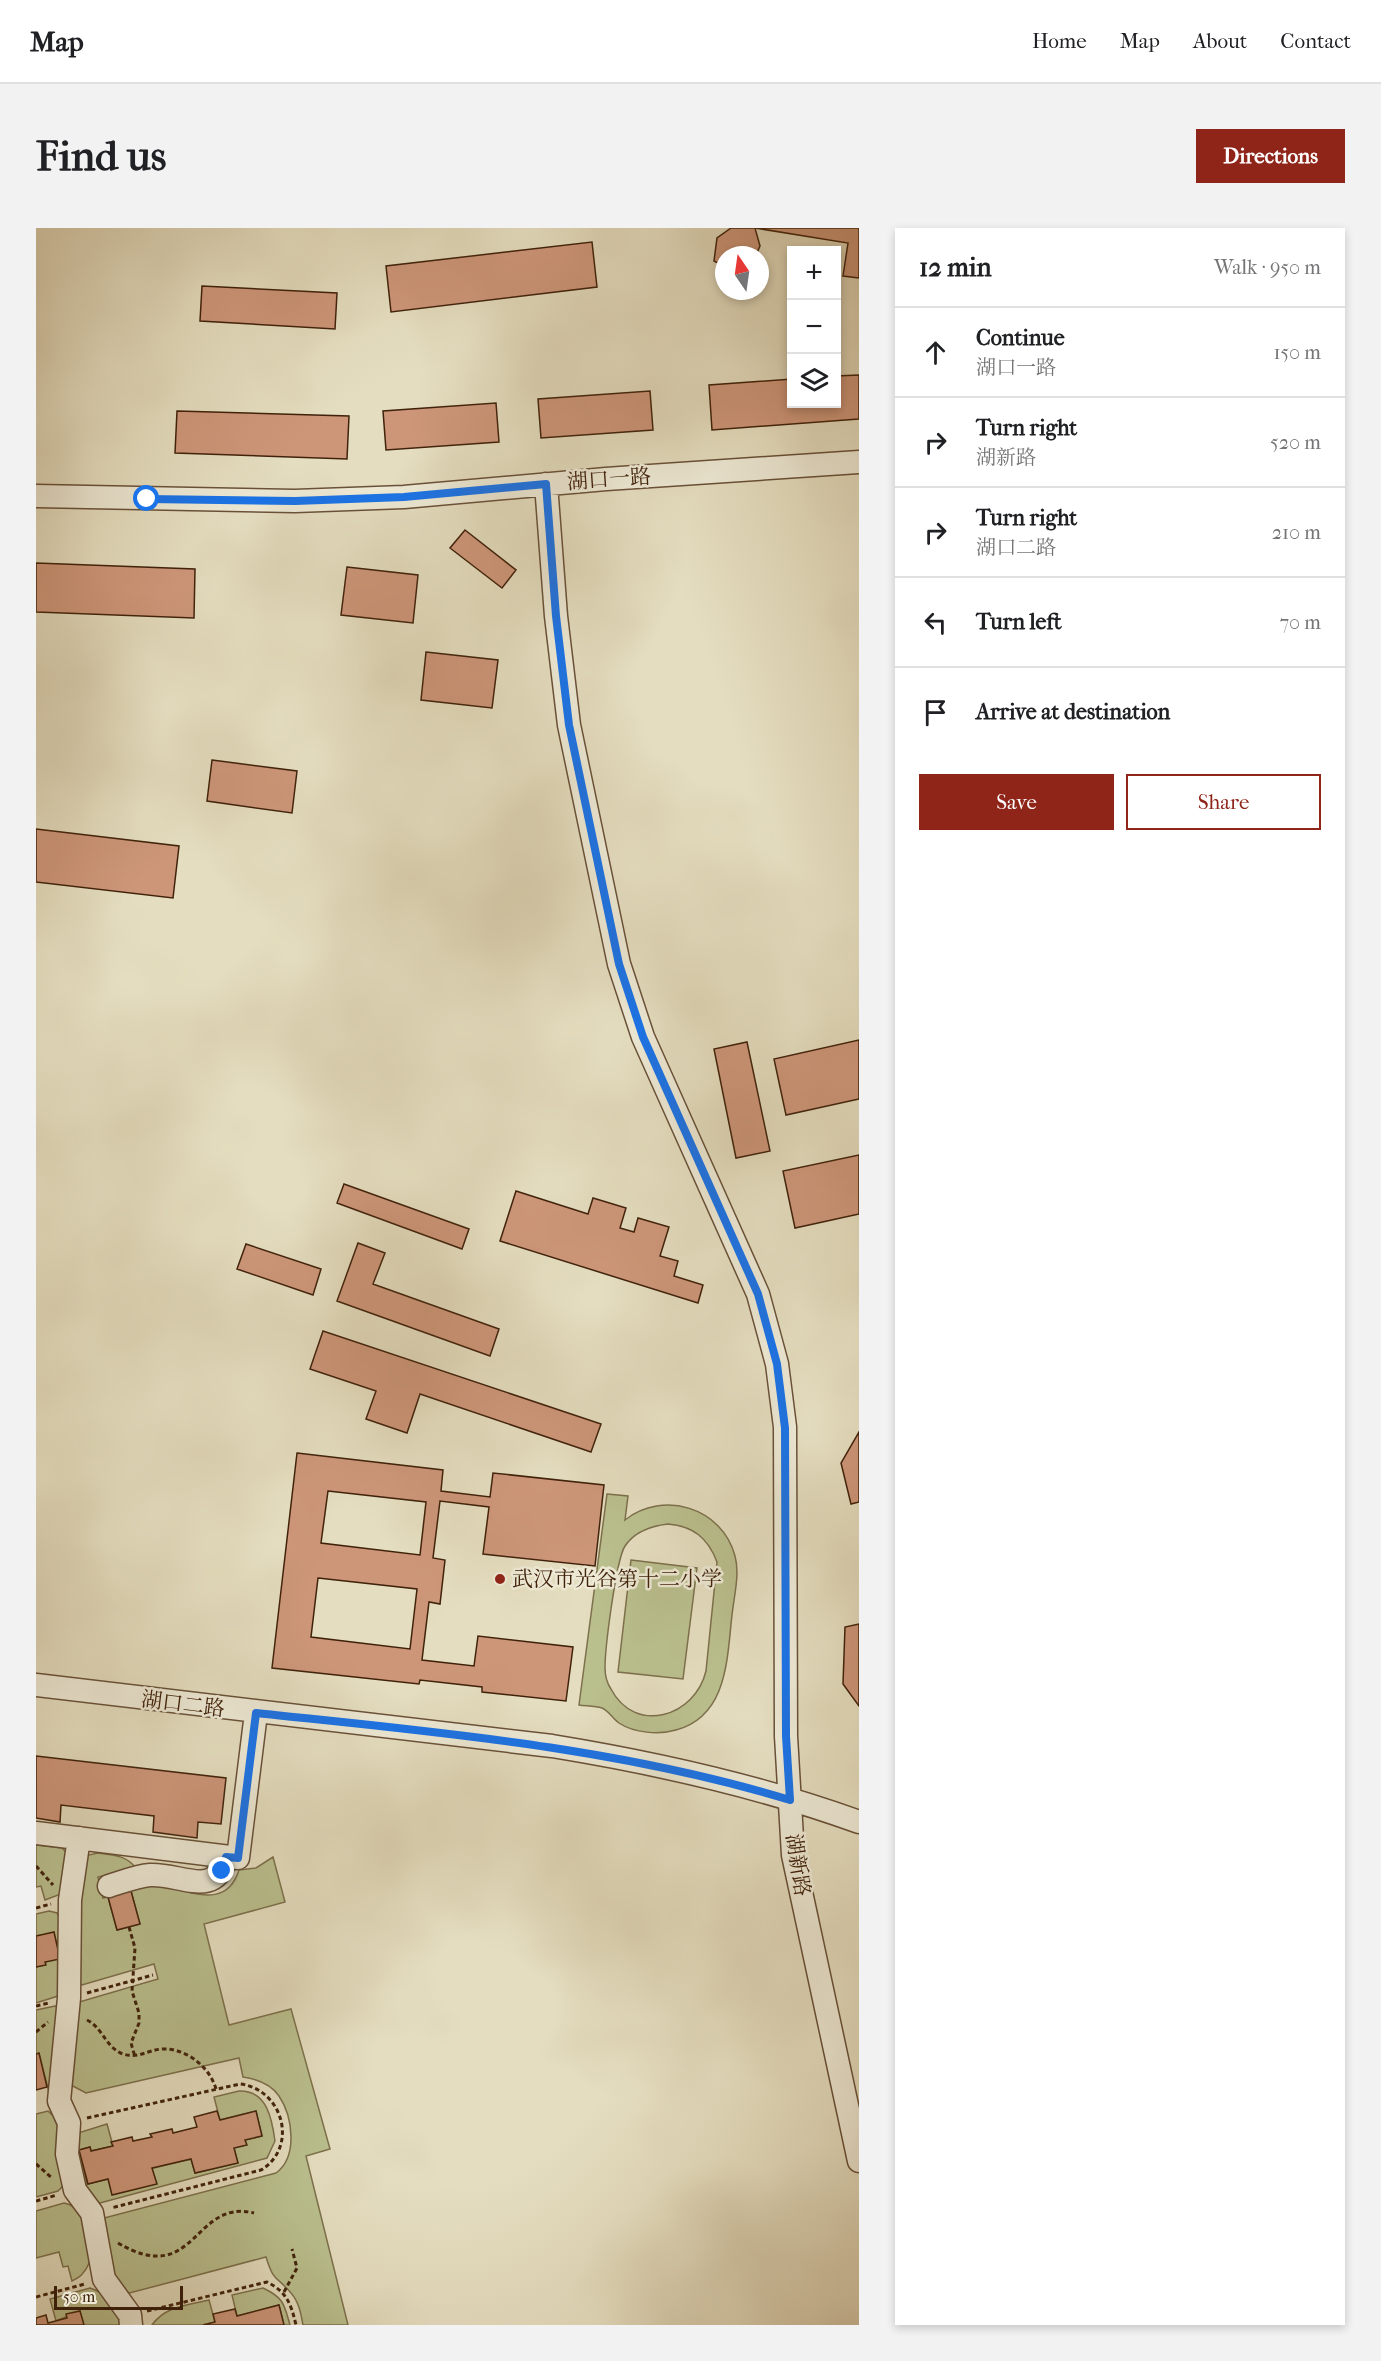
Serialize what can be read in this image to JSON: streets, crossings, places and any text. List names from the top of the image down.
{
  "streets": {
    "street": ["湖口一路", "湖口二路", "湖新路"]
  },
  "crossings": [
    ["湖口一路", "湖新路"],
    ["湖口二路", "湖新路"]
  ],
  "places": ["武汉市光谷第十二小学"],
  "scale_bar": "50 m",
  "north": "top",
  "page": {
    "header": "Map",
    "nav": [
      "Home",
      "Map",
      "About",
      "Contact"
    ],
    "buttons": [
      "Directions",
      ["Save", "Share"]
    ],
    "title": "Find us",
    "heading": ["12 min", "Walk · 950 m"],
    "map_buttons": ["+", "−"],
    "list": [
      ["Continue", "湖口一路", "150 m"],
      ["Turn right", "湖新路", "520 m"],
      ["Turn right", "湖口二路", "210 m"],
      ["Turn left", "70 m"],
      "Arrive at destination"
    ],
    "scale": "50 m"
  }
}
